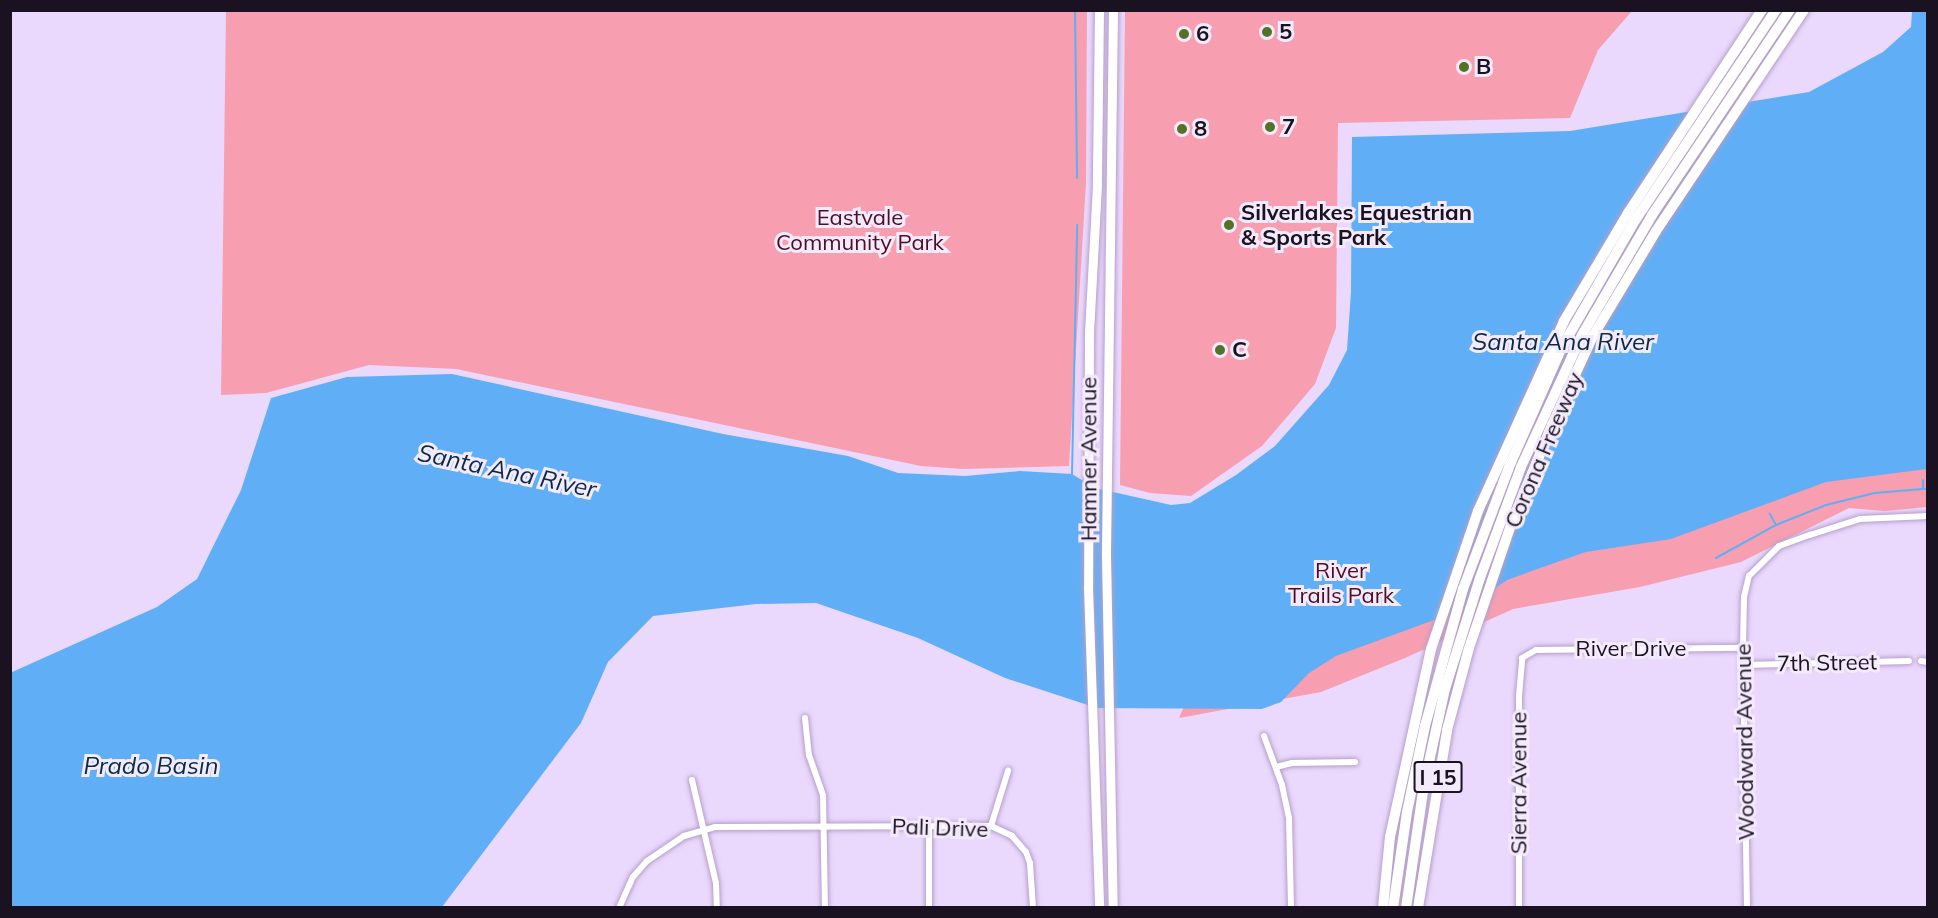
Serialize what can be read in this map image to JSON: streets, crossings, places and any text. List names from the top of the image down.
{
  "streets": {
    "highway": ["Corona Freeway", "I 15"],
    "main road": ["Hamner Avenue"],
    "street": [
      "River Drive",
      "7th Street",
      "Woodward Avenue",
      "Sierra Avenue",
      "Pali Drive"
    ]
  },
  "crossings": [
    ["River Drive", "Woodward Avenue"],
    ["River Drive", "Sierra Avenue"],
    ["7th Street", "Woodward Avenue"]
  ],
  "water": ["Santa Ana River", "Prado Basin"],
  "parks": ["Eastvale Community Park", "River Trails Park"],
  "places": [
    "5",
    "6",
    "B",
    "7",
    "8",
    "Silverlakes Equestrian & Sports Park",
    "C"
  ]
}
